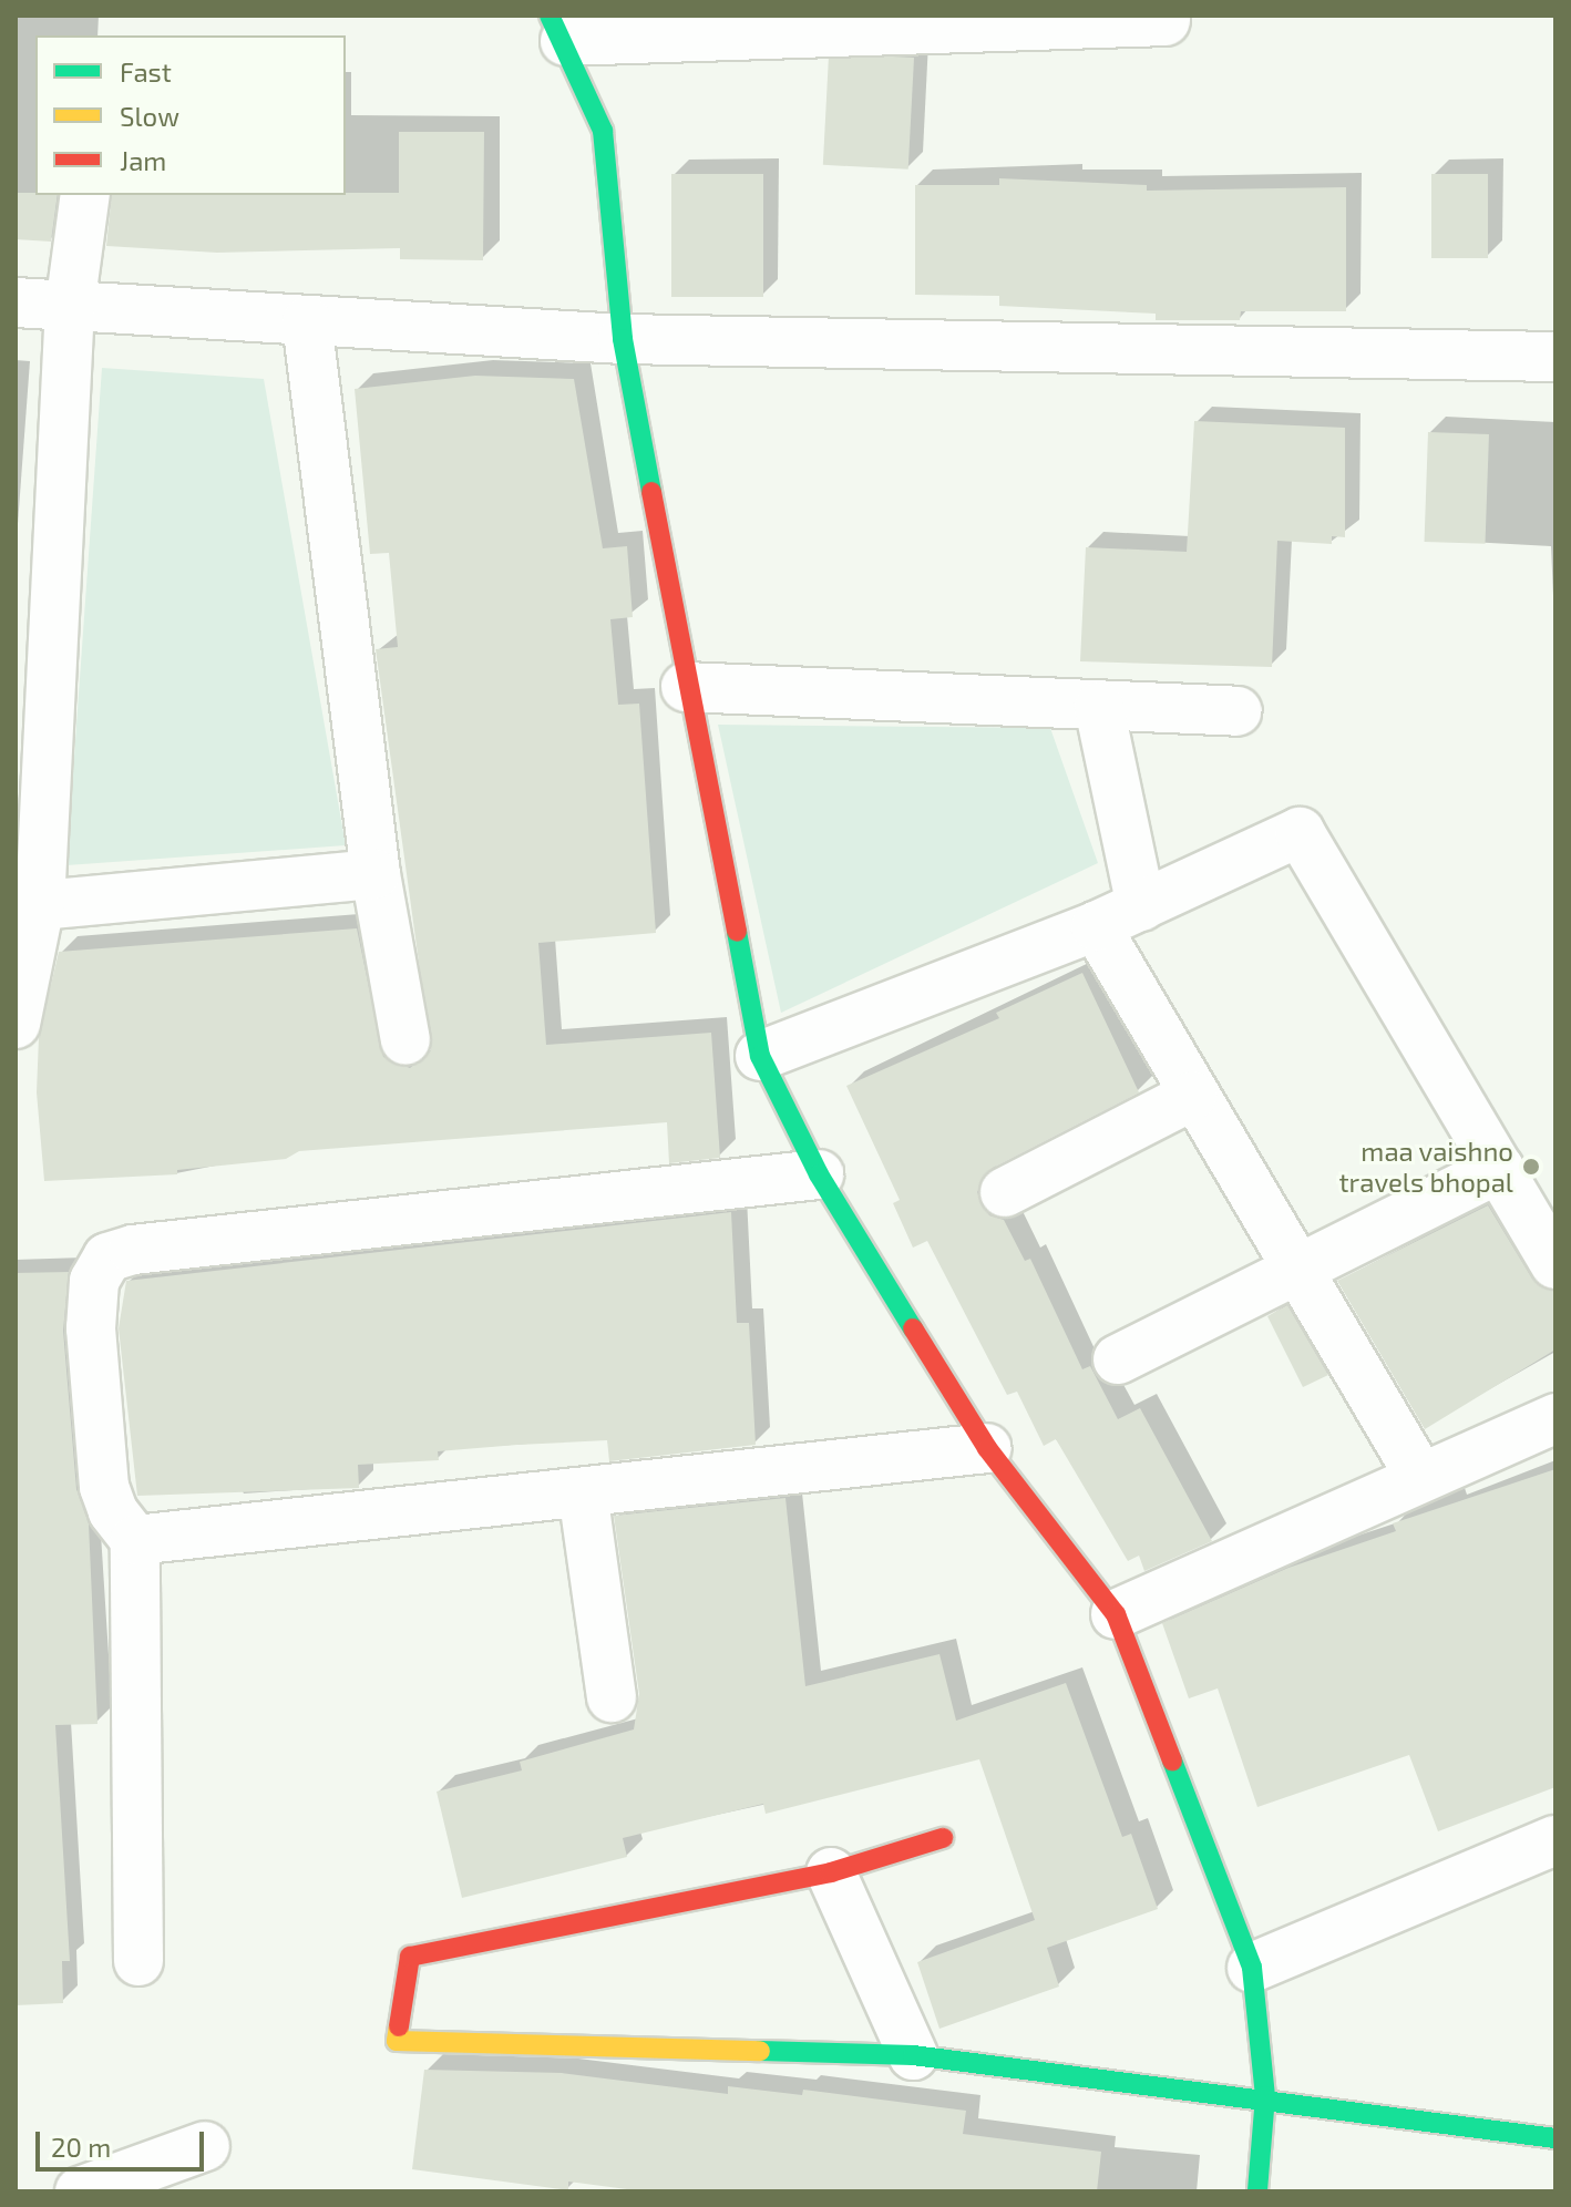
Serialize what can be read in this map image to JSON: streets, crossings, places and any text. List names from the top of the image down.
{
  "places": ["maa vaishno travels bhopal"],
  "legend": ["Fast", "Slow", "Jam"],
  "scale_bar": "20 m"
}
